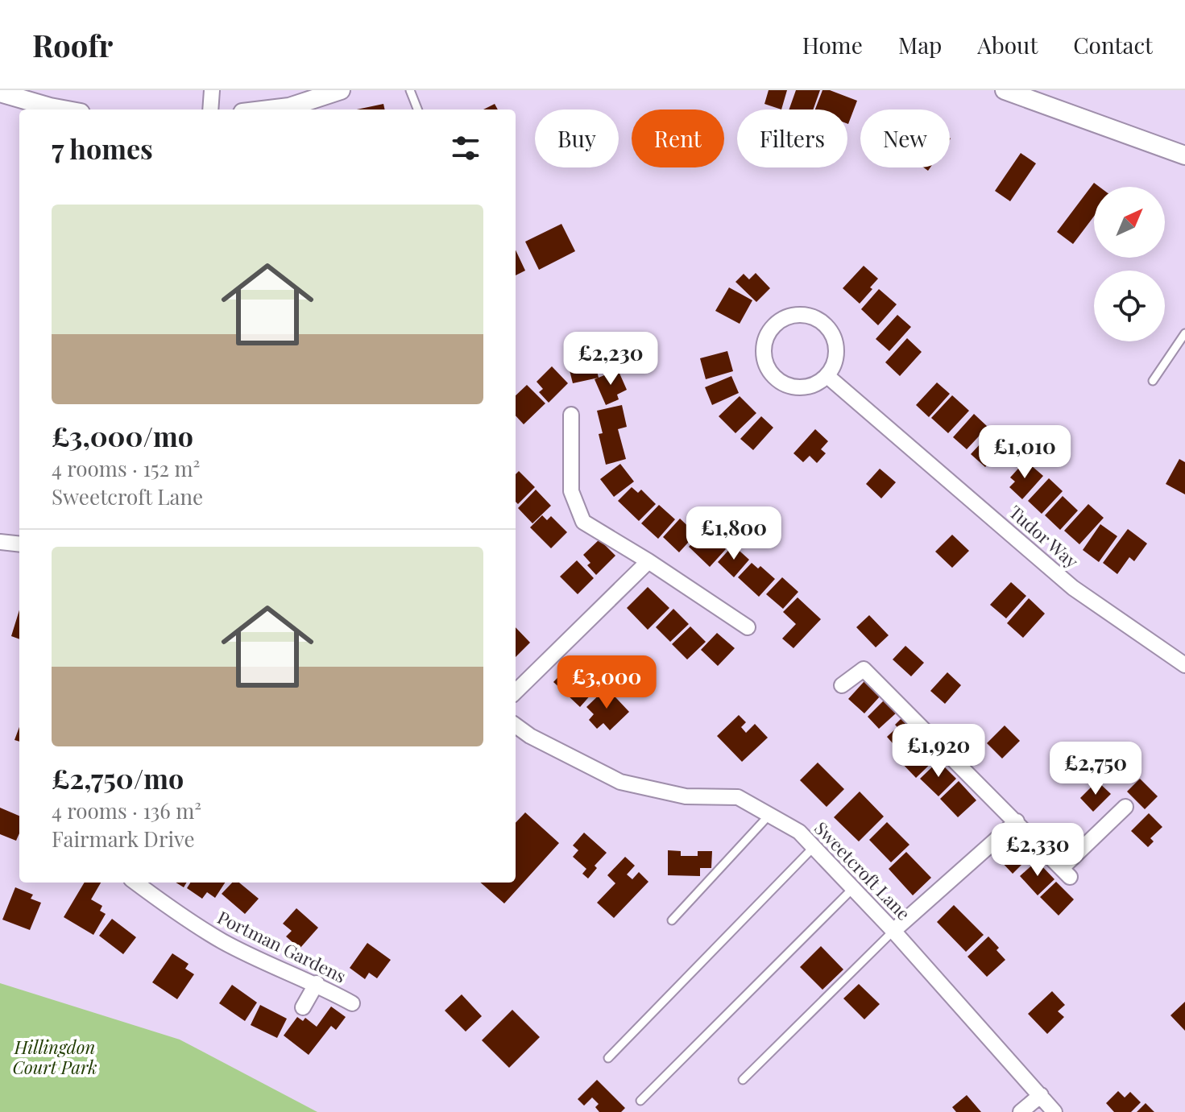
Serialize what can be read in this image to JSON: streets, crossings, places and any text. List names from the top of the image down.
{
  "streets": {
    "street": ["Tudor Way", "Sweetcroft Lane", "Portman Gardens"]
  },
  "parks": ["Hillingdon Court Park"],
  "north": "top right",
  "page": {
    "header": "Roofr",
    "nav": [
      "Home",
      "Map",
      "About",
      "Contact"
    ],
    "chip": [
      "Buy",
      "Rent",
      "Filters",
      "New"
    ],
    "heading": "7 homes",
    "list": [
      {
        "name": "£3,000/mo",
        "note": "4 rooms · 152 m² · Sweetcroft Lane"
      },
      {
        "name": "£2,750/mo",
        "note": "4 rooms · 136 m² · Fairmark Drive"
      }
    ],
    "price": [
      "£2,230",
      "£1,010",
      "£1,800",
      "£3,000",
      "£1,920",
      "£2,750",
      "£2,330"
    ]
  }
}
